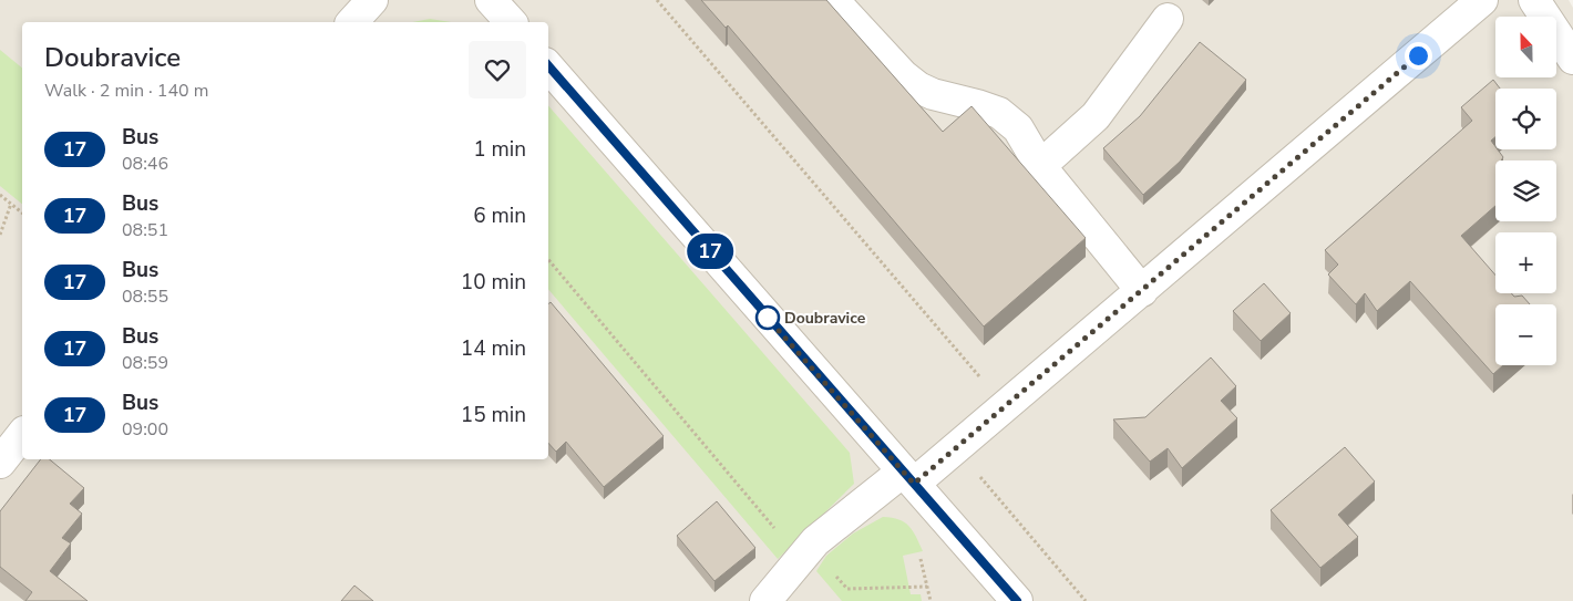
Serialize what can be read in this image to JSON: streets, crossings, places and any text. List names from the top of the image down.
{
  "places": ["Doubravice"],
  "lines": ["bus line 17"],
  "north": "top",
  "page": {
    "on_map": "17",
    "map_buttons": ["+", "−"],
    "heading": ["Doubravice", "Walk · 2 min · 140 m"],
    "list": [
      {
        "mark": "17",
        "name": "Bus",
        "note": "08:46",
        "value": "1 min"
      },
      {
        "mark": "17",
        "name": "Bus",
        "note": "08:51",
        "value": "6 min"
      },
      {
        "mark": "17",
        "name": "Bus",
        "note": "08:55",
        "value": "10 min"
      },
      {
        "mark": "17",
        "name": "Bus",
        "note": "08:59",
        "value": "14 min"
      },
      {
        "mark": "17",
        "name": "Bus",
        "note": "09:00",
        "value": "15 min"
      }
    ]
  }
}
